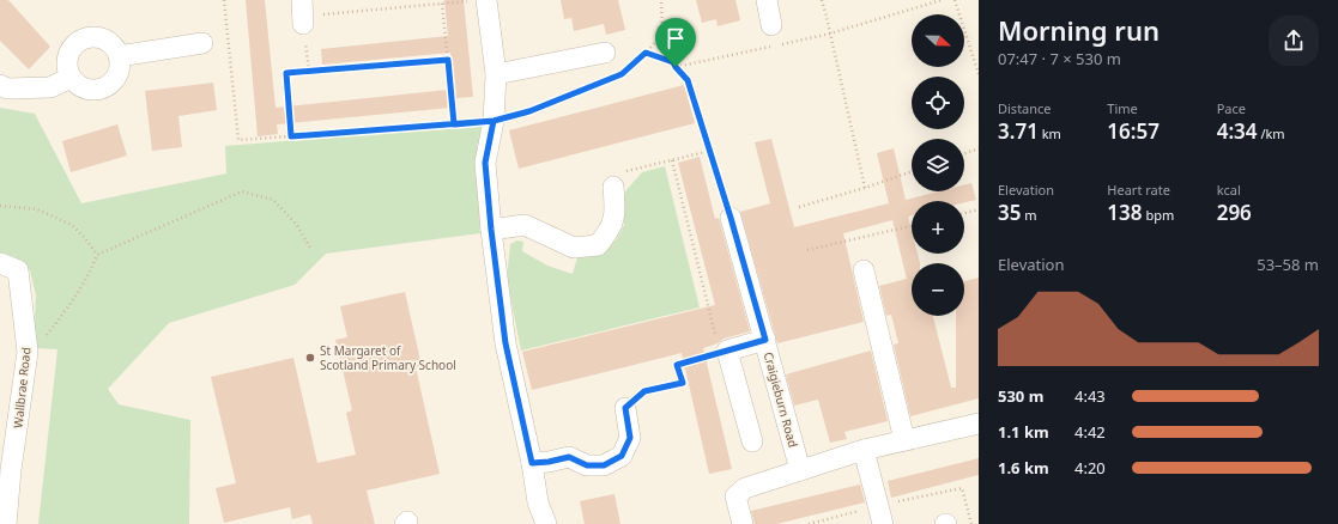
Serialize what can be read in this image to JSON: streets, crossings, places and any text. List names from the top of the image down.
{
  "streets": {
    "street": ["Wallbrae Road", "Craigieburn Road"]
  },
  "places": ["St Margaret of Scotland Primary School"],
  "north": "right",
  "page": {
    "heading": ["Morning run", "07:47 · 7 × 530 m"],
    "map_buttons": ["+", "−"],
    "stats": [
      ["Distance", "3.71 km"],
      ["Time", "16:57"],
      ["Pace", "4:34 /km"],
      ["Elevation", "35 m"],
      ["Heart rate", "138 bpm"],
      ["kcal", "296"]
    ],
    "chart": ["Elevation", "53–58 m"],
    "list": [
      {
        "name": "530 m",
        "note": "4:43"
      },
      {
        "name": "1.1 km",
        "note": "4:42"
      },
      {
        "name": "1.6 km",
        "note": "4:20"
      }
    ]
  }
}
